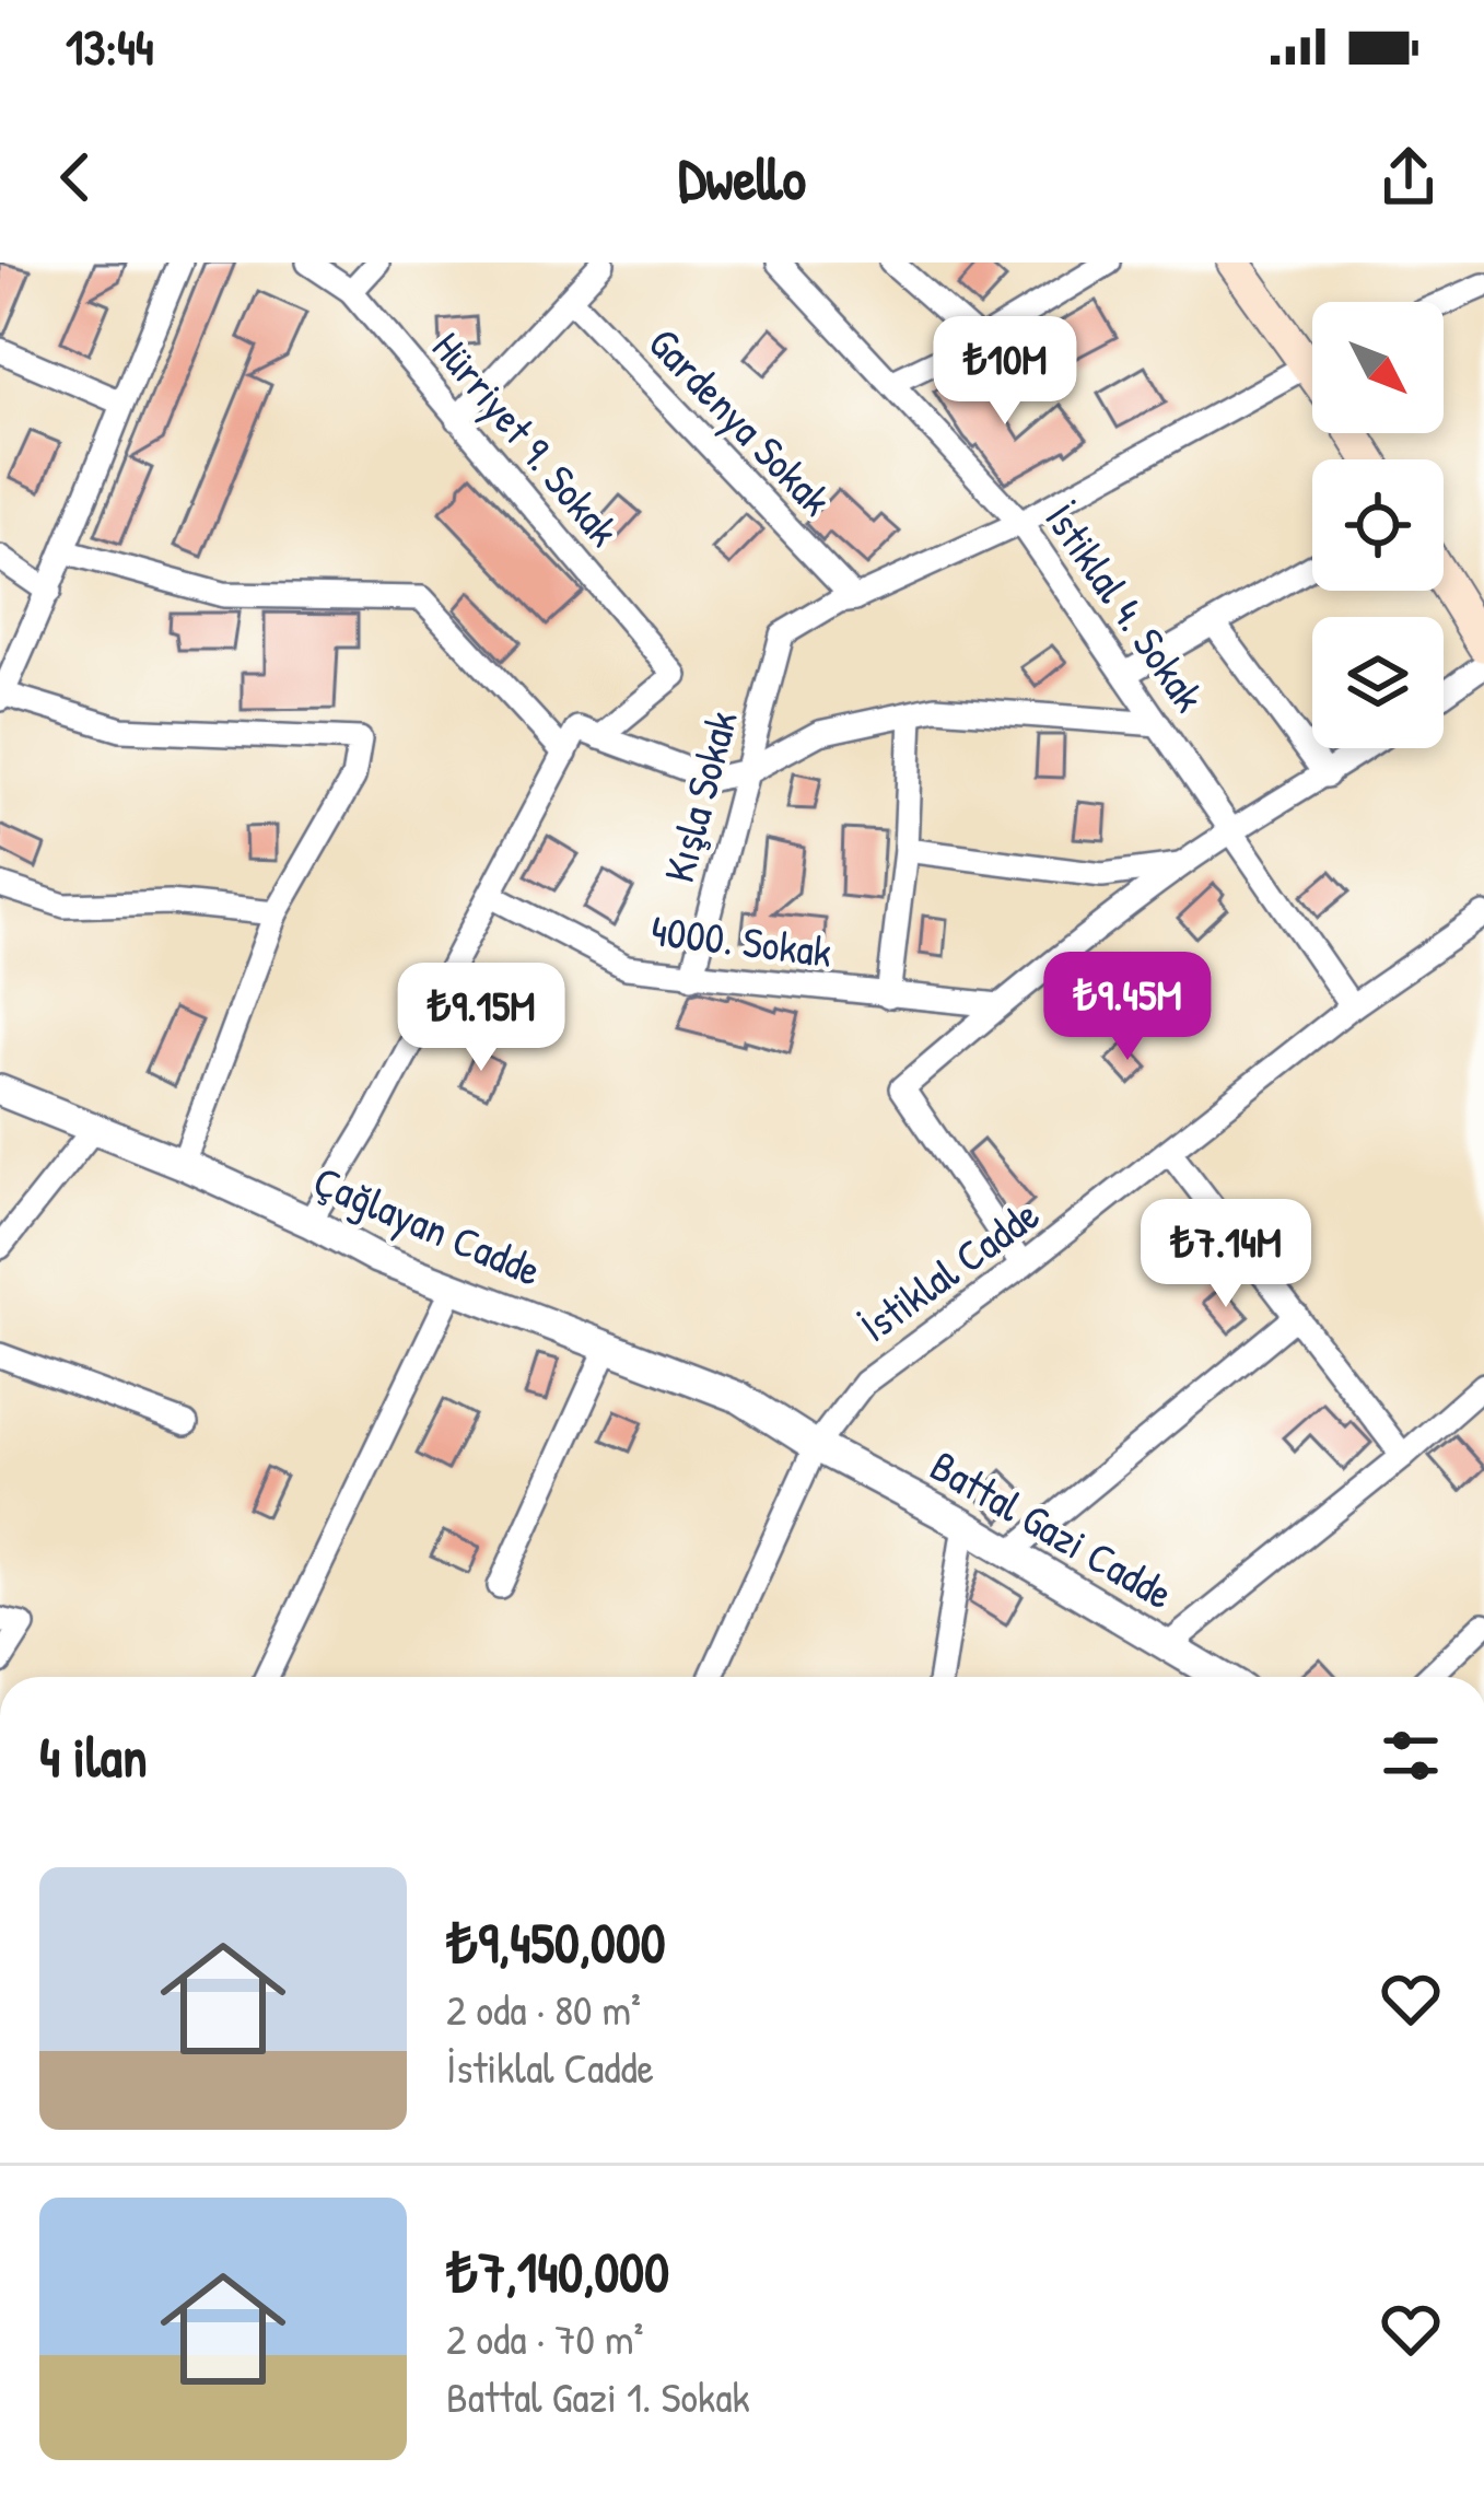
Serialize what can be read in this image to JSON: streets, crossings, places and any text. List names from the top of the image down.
{
  "streets": {
    "street": [
      "Gardenya Sokak",
      "Hürriyet 9. Sokak",
      "İstiklal 4. Sokak",
      "Kışla Sokak",
      "4000. Sokak",
      "Çağlayan Cadde",
      "İstiklal Cadde",
      "Battal Gazi Cadde"
    ]
  },
  "crossings": [
    ["Gardenya Sokak", "Kışla Sokak"],
    ["İstiklal 4. Sokak", "İstiklal Cadde"],
    ["Kışla Sokak", "4000. Sokak"],
    ["Çağlayan Cadde", "İstiklal Cadde"],
    ["Çağlayan Cadde", "Battal Gazi Cadde"],
    ["İstiklal Cadde", "Battal Gazi Cadde"]
  ],
  "north": "bottom right",
  "page": {
    "status": "13:44",
    "header": "Dwello",
    "price": [
      "₺10M",
      "₺9.45M",
      "₺9.15M",
      "₺7.14M"
    ],
    "heading": "4 ilan",
    "list": [
      {
        "name": "₺9,450,000",
        "note": "2 oda · 80 m² · İstiklal Cadde"
      },
      {
        "name": "₺7,140,000",
        "note": "2 oda · 70 m² · Battal Gazi 1. Sokak"
      }
    ]
  }
}
